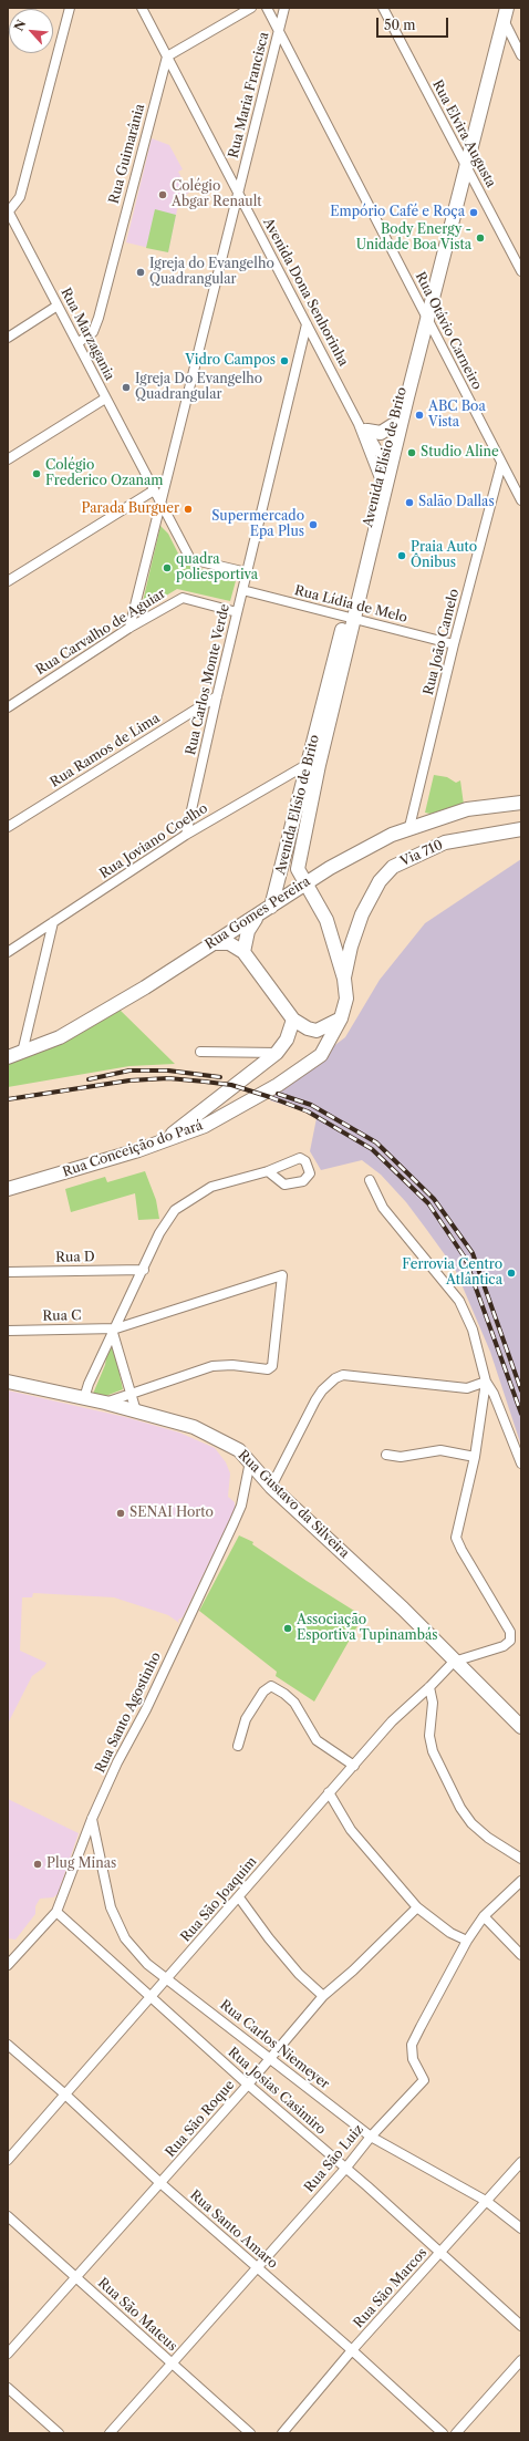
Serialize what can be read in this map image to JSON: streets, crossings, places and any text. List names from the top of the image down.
{
  "streets": {
    "main road": [
      "Avenida Elísio de Brito",
      "Via 710",
      "Rua Gomes Pereira",
      "Rua Conceição do Pará",
      "Rua Gustavo da Silveira"
    ],
    "street": [
      "Rua Maria Francisca",
      "Rua Elvira Augusta",
      "Rua Guimarânia",
      "Avenida Dona Senhorinha",
      "Rua Otávio Carneiro",
      "Rua Marzagania",
      "Rua Lídia de Melo",
      "Rua Carvalho de Aguiar",
      "Rua João Camelo",
      "Rua Carlos Monte Verde",
      "Rua Ramos de Lima",
      "Rua Joviano Coelho",
      "Rua D",
      "Rua C",
      "Rua Santo Agostinho",
      "Rua São Joaquim",
      "Rua Carlos Niemeyer",
      "Rua Josias Casimiro",
      "Rua São Roque",
      "Rua São Luiz",
      "Rua Santo Amaro",
      "Rua São Marcos",
      "Rua São Mateus"
    ]
  },
  "crossings": [
    ["Rua Maria Francisca", "Avenida Dona Senhorinha"],
    ["Rua Maria Francisca", "Rua Otávio Carneiro"],
    ["Rua Maria Francisca", "Rua Marzagania"],
    ["Rua Maria Francisca", "Rua Carvalho de Aguiar"],
    ["Rua Elvira Augusta", "Avenida Elísio de Brito"],
    ["Rua Guimarânia", "Avenida Dona Senhorinha"],
    ["Rua Guimarânia", "Rua Marzagania"],
    ["Avenida Dona Senhorinha", "Avenida Elísio de Brito"],
    ["Avenida Dona Senhorinha", "Rua Carlos Monte Verde"],
    ["Rua Otávio Carneiro", "Avenida Elísio de Brito"],
    ["Rua Otávio Carneiro", "Rua João Camelo"],
    ["Rua Marzagania", "Rua Carlos Monte Verde"],
    ["Avenida Elísio de Brito", "Rua Lídia de Melo"],
    ["Avenida Elísio de Brito", "Rua Joviano Coelho"],
    ["Avenida Elísio de Brito", "Via 710"],
    ["Avenida Elísio de Brito", "Rua Gomes Pereira"],
    ["Rua Lídia de Melo", "Rua João Camelo"],
    ["Rua Lídia de Melo", "Rua Carlos Monte Verde"],
    ["Rua Carvalho de Aguiar", "Rua Carlos Monte Verde"],
    ["Rua João Camelo", "Rua Gomes Pereira"],
    ["Rua Carlos Monte Verde", "Rua Ramos de Lima"],
    ["Rua Carlos Monte Verde", "Rua Joviano Coelho"],
    ["Rua Gustavo da Silveira", "Rua Santo Agostinho"],
    ["Rua Gustavo da Silveira", "Rua São Joaquim"],
    ["Rua Santo Agostinho", "Rua Carlos Niemeyer"],
    ["Rua Santo Agostinho", "Rua Josias Casimiro"],
    ["Rua São Joaquim", "Rua Carlos Niemeyer"],
    ["Rua São Joaquim", "Rua Josias Casimiro"],
    ["Rua São Joaquim", "Rua Santo Amaro"],
    ["Rua Carlos Niemeyer", "Rua São Roque"],
    ["Rua Carlos Niemeyer", "Rua São Luiz"],
    ["Rua Carlos Niemeyer", "Rua São Marcos"],
    ["Rua Josias Casimiro", "Rua São Roque"],
    ["Rua Josias Casimiro", "Rua São Luiz"],
    ["Rua Josias Casimiro", "Rua São Marcos"],
    ["Rua São Roque", "Rua Santo Amaro"],
    ["Rua São Roque", "Rua São Mateus"],
    ["Rua São Luiz", "Rua Santo Amaro"],
    ["Rua São Luiz", "Rua São Mateus"],
    ["Rua Santo Amaro", "Rua São Marcos"]
  ],
  "places": [
    "Colégio Abgar Renault",
    "Empório Café e Roça",
    "Body Energy - Unidade Boa Vista",
    "Igreja do Evangelho Quadrangular",
    "Vidro Campos",
    "Igreja Do Evangelho Quadrangular",
    "ABC Boa Vista",
    "Studio Aline",
    "Colégio Frederico Ozanam",
    "Salão Dallas",
    "Parada Burguer",
    "Supermercado Epa Plus",
    "Praia Auto Ônibus",
    "quadra poliesportiva",
    "Ferrovia Centro Atlântica",
    "SENAI Horto",
    "Associação Esportiva Tupinambás",
    "Plug Minas"
  ],
  "scale_bar": "50 m",
  "north": "top left"
}
